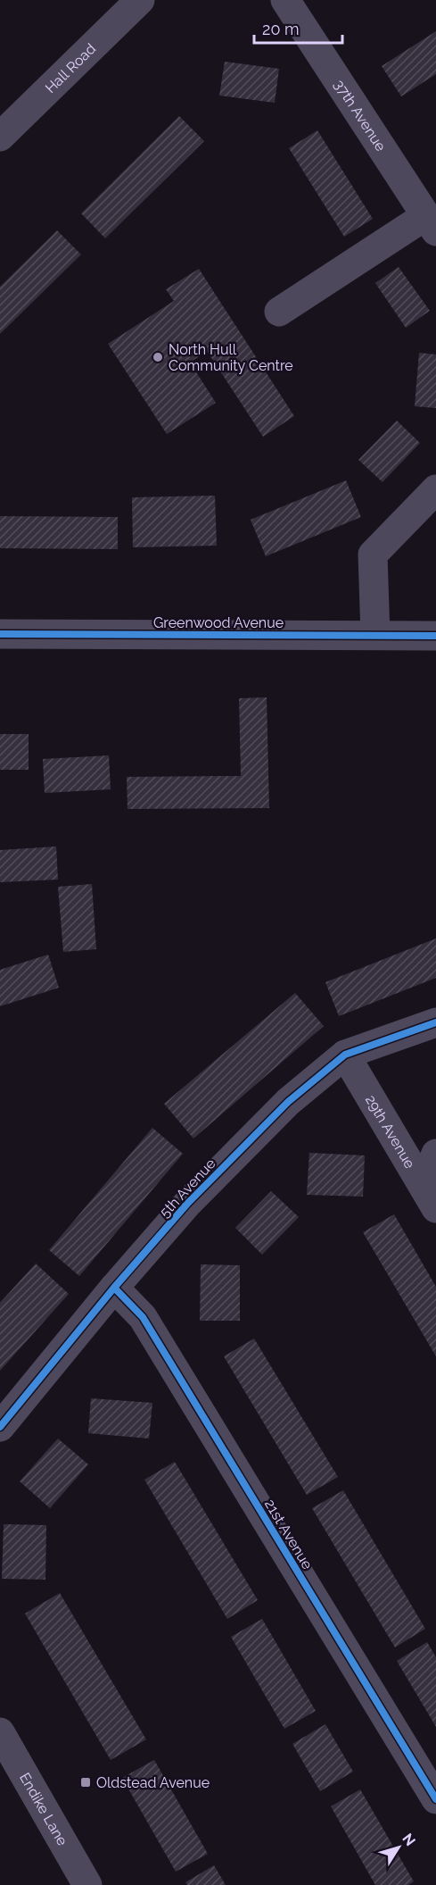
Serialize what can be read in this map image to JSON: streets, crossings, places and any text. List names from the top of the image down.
{
  "streets": {
    "street": [
      "Hall Road",
      "37th Avenue",
      "Greenwood Avenue",
      "29th Avenue",
      "5th Avenue",
      "21st Avenue",
      "Endike Lane"
    ]
  },
  "crossings": [
    ["29th Avenue", "5th Avenue"],
    ["5th Avenue", "21st Avenue"]
  ],
  "places": {
    "other": ["North Hull Community Centre"],
    "transit": ["Oldstead Avenue"]
  },
  "scale_bar": "20 m",
  "north": "top right"
}
